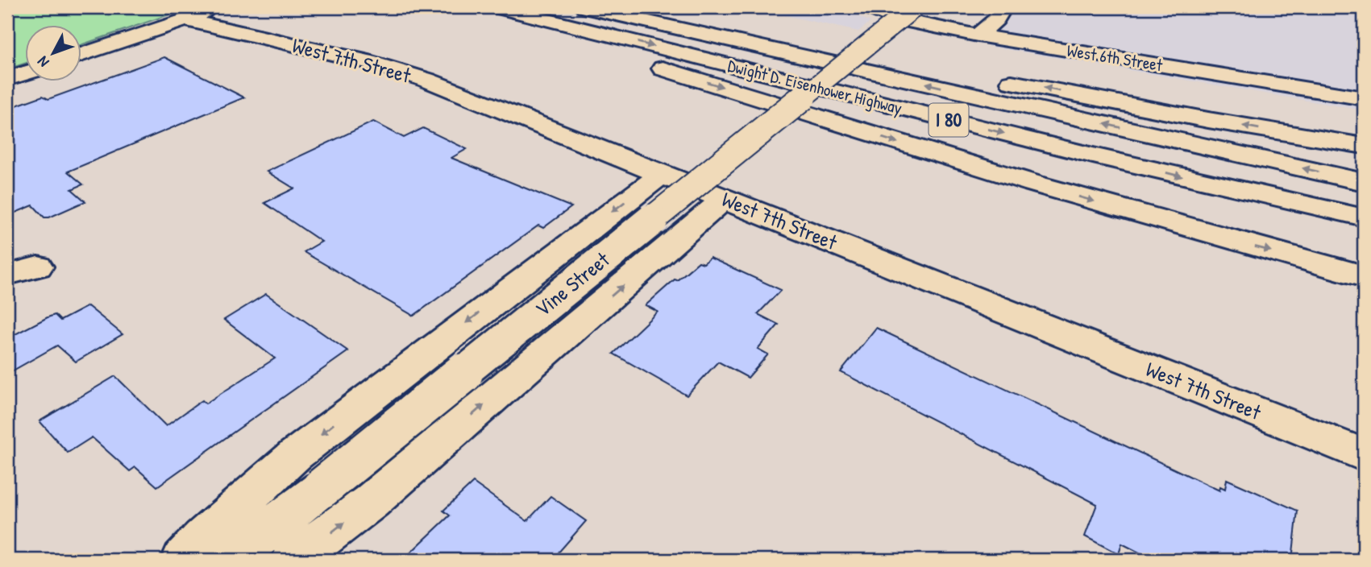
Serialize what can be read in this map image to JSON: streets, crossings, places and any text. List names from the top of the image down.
{
  "streets": {
    "main road": [
      "West 6th Street",
      "West 7th Street",
      "Dwight D. Eisenhower Highway",
      "I 80",
      "Vine Street"
    ]
  },
  "crossings": [
    ["West 7th Street", "Vine Street"]
  ],
  "north": "bottom left"
}
